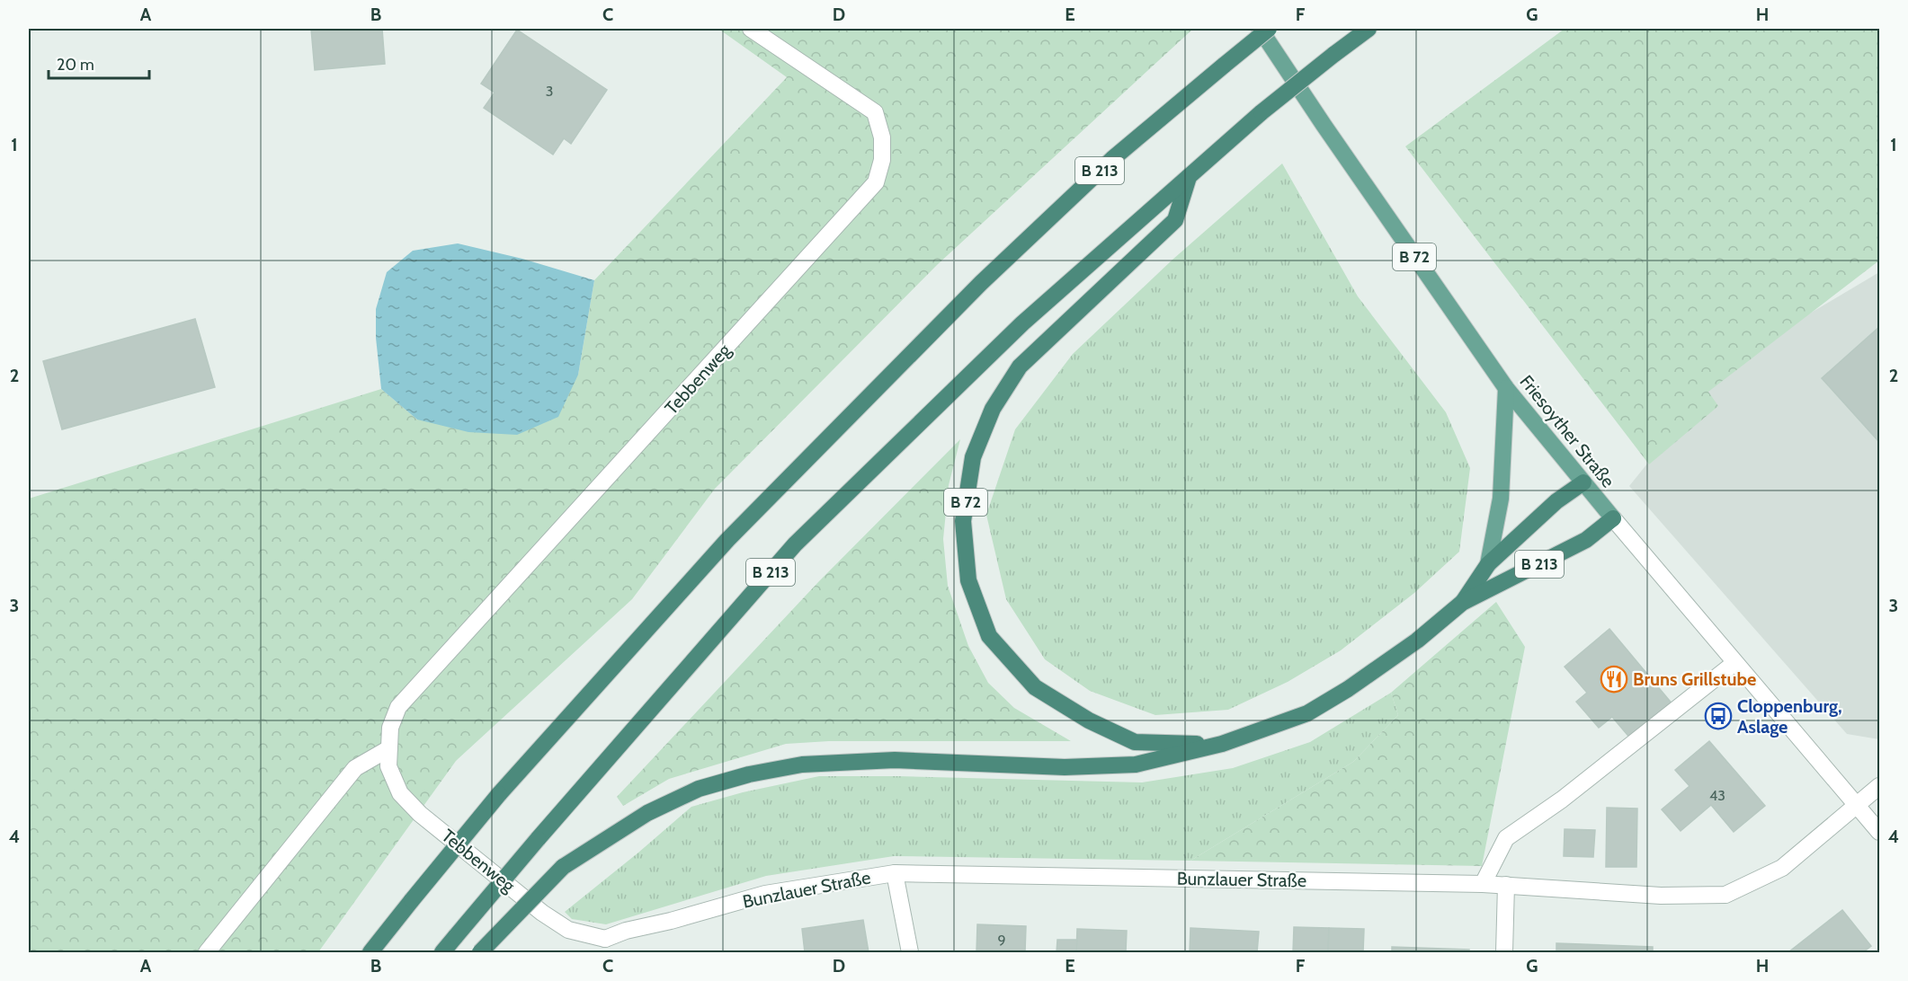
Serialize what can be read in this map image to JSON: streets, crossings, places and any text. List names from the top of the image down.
{
  "streets": {
    "highway": ["B 213", "B 72"],
    "main road": ["Friesoyther Straße"],
    "street": ["Tebbenweg", "Bunzlauer Straße"]
  },
  "crossings": [
    ["B 213", "B 72"],
    ["B 213", "Friesoyther Straße"],
    ["B 72", "Friesoyther Straße"],
    ["Tebbenweg", "Bunzlauer Straße"],
    ["Friesoyther Straße", "Bunzlauer Straße"]
  ],
  "places": {
    "restaurant": ["Bruns Grillstube"],
    "bus stop": ["Cloppenburg, Aslage"]
  },
  "house_numbers": ["3", "43", "9"],
  "scale_bar": "20 m",
  "grid": {
    "columns": [
      "A",
      "B",
      "C",
      "D",
      "E",
      "F",
      "G",
      "H"
    ],
    "rows": [
      "1",
      "2",
      "3",
      "4"
    ]
  }
}
